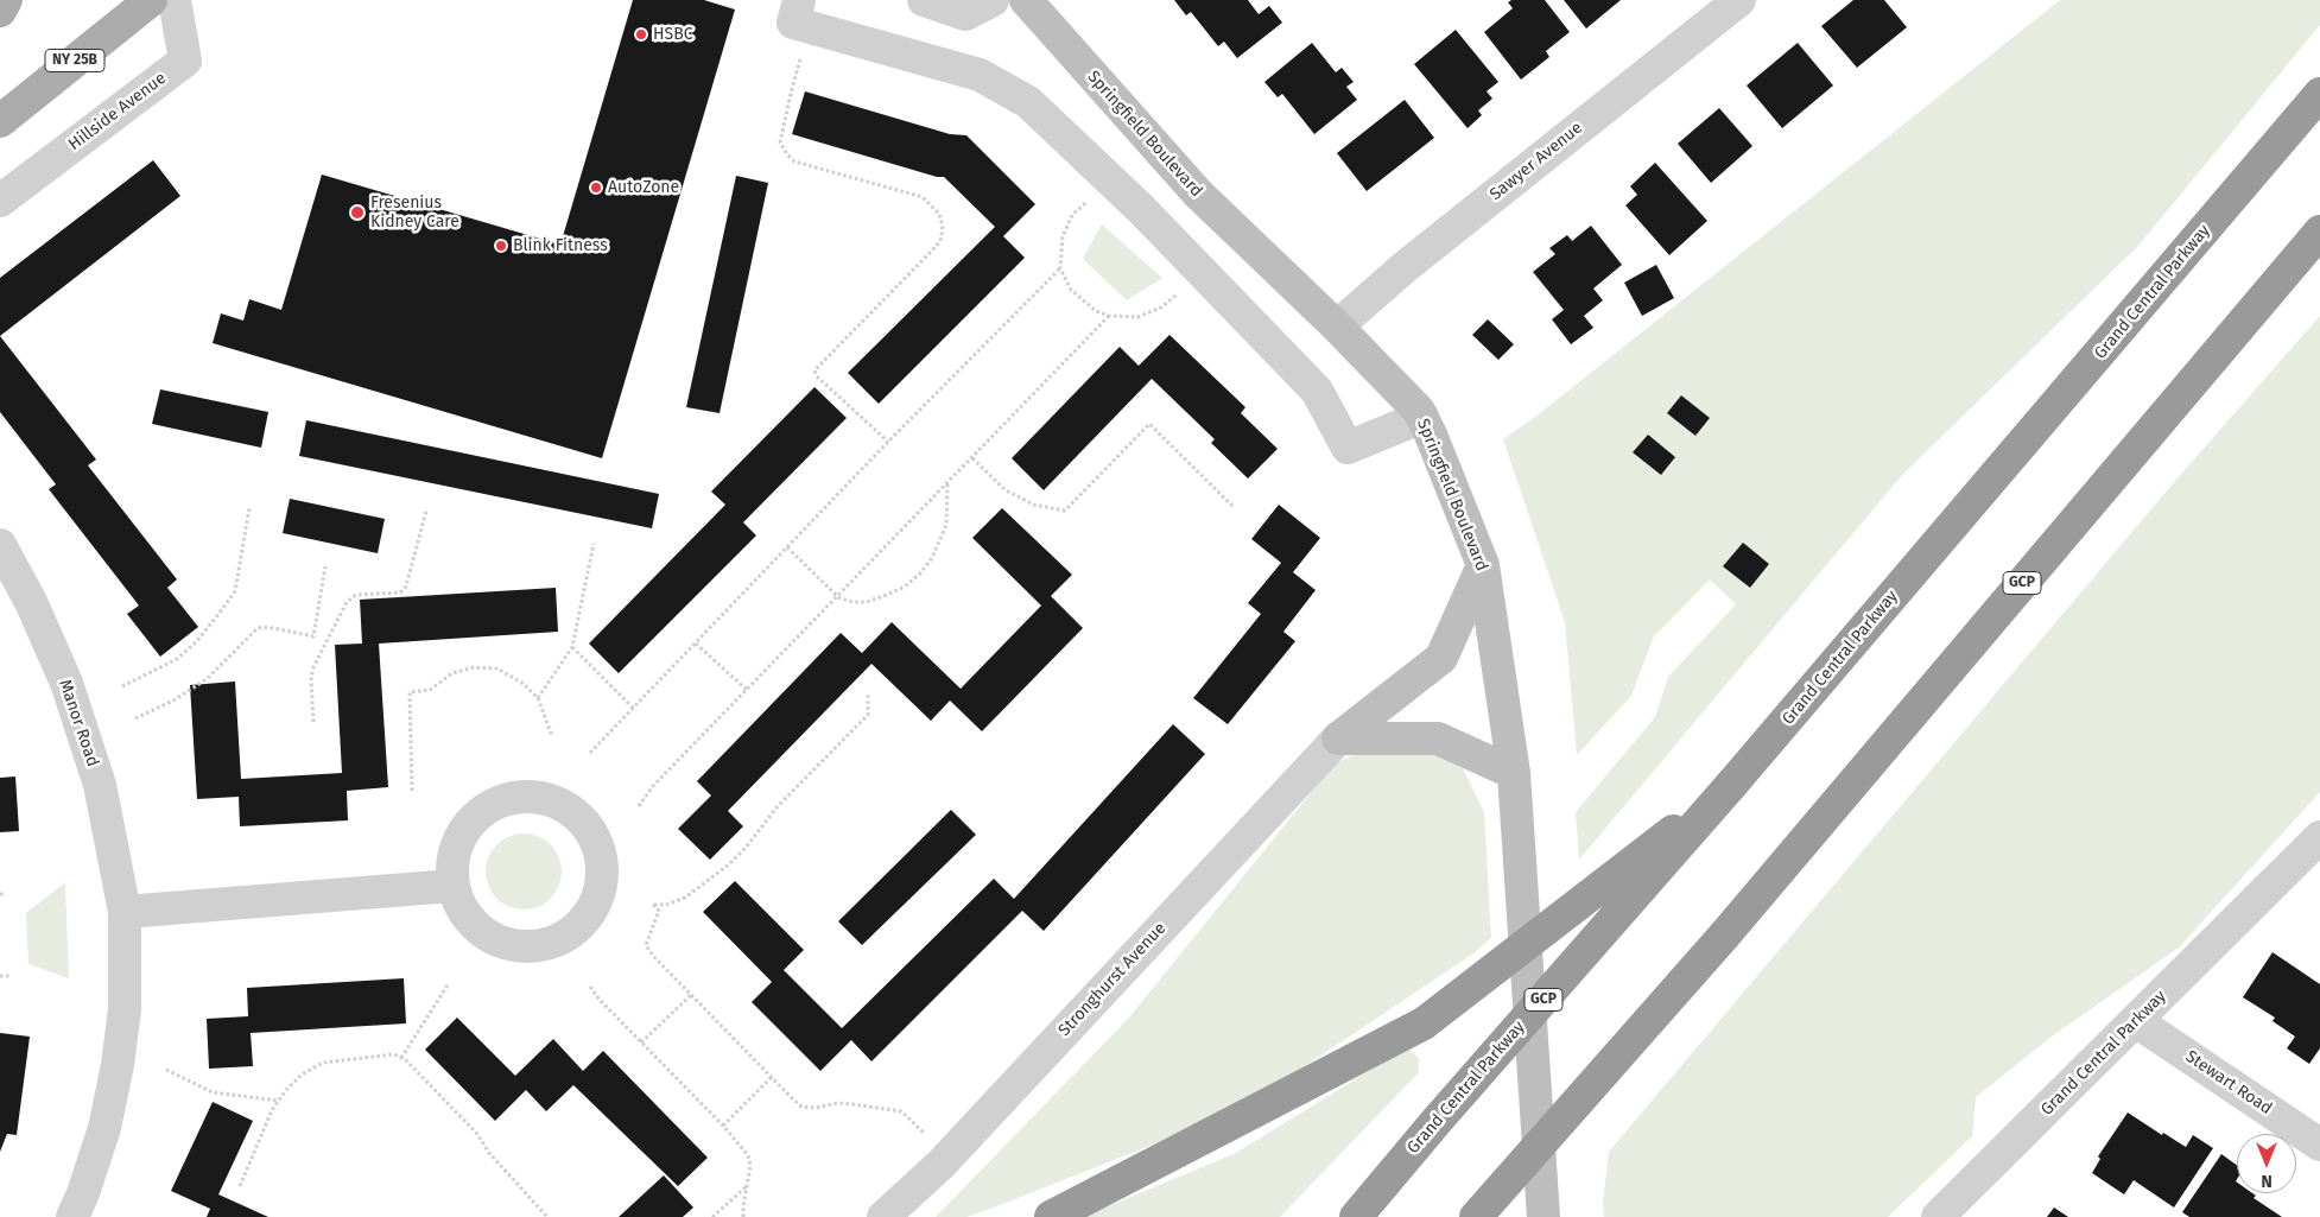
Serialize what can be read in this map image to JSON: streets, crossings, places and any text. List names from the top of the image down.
{
  "streets": {
    "highway": ["Grand Central Parkway", "GCP"],
    "main road": ["NY 25B", "Springfield Boulevard"],
    "street": [
      "Hillside Avenue",
      "Sawyer Avenue",
      "Manor Road",
      "Stronghurst Avenue",
      "Stewart Road"
    ]
  },
  "crossings": [
    ["Springfield Boulevard", "Sawyer Avenue"],
    ["Grand Central Parkway", "Stewart Road"]
  ],
  "places": [
    "HSBC",
    "AutoZone",
    "Fresenius Kidney Care",
    "Blink Fitness"
  ],
  "north": "bottom"
}
